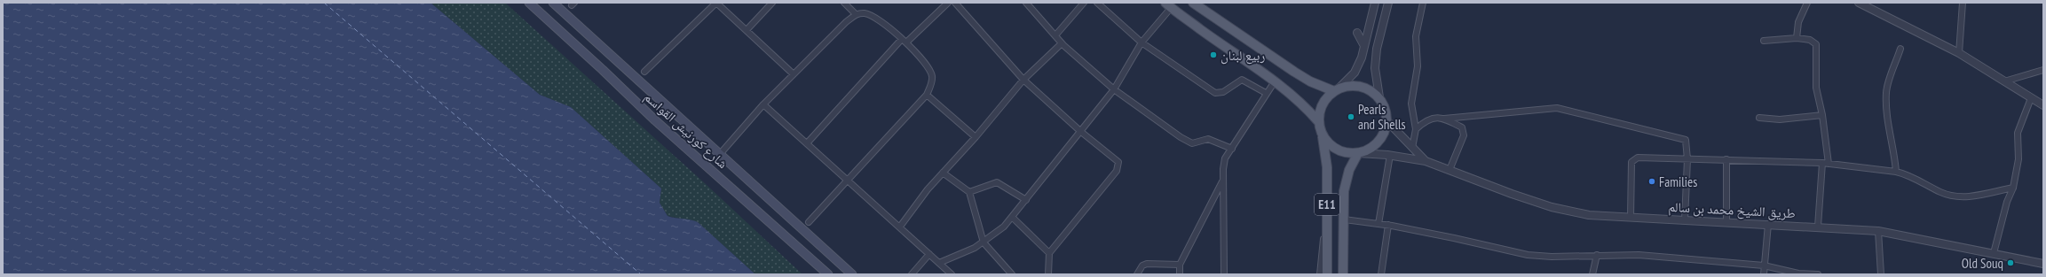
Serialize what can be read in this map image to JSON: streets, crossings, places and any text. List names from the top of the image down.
{
  "streets": {
    "main road": ["شارع كورنيش القواسم", "E11"],
    "street": ["طريق الشيخ محمد بن سالم"]
  },
  "crossings": [
    ["E11", "طريق الشيخ محمد بن سالم"]
  ],
  "places": [
    "ربيع لبنان",
    "Pearls and Shells",
    "Families",
    "Old Souq"
  ]
}
